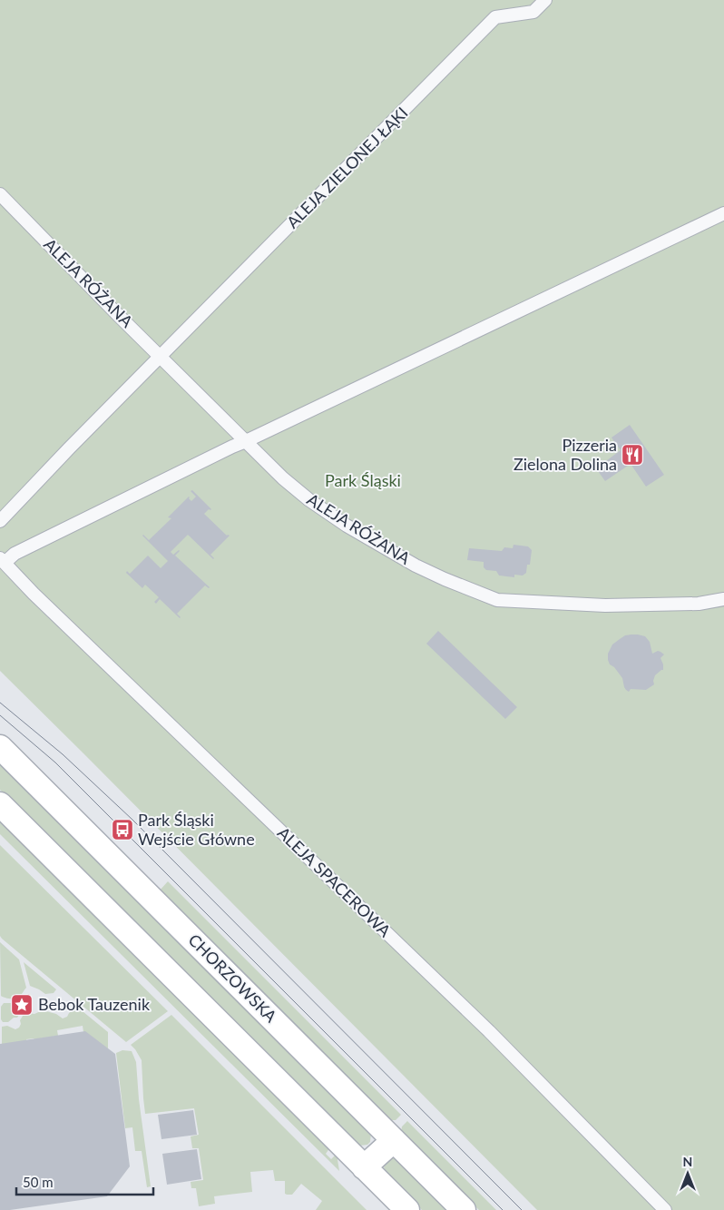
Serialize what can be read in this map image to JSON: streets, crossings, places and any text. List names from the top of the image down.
{
  "streets": {
    "main road": ["CHORZOWSKA"],
    "street": ["ALEJA ZIELONEJ ŁĄKI", "ALEJA RÓŻANA", "ALEJA SPACEROWA"]
  },
  "crossings": [
    ["ALEJA ZIELONEJ ŁĄKI", "ALEJA RÓŻANA"]
  ],
  "parks": ["Park Śląski"],
  "places": {
    "restaurant": ["Pizzeria Zielona Dolina"],
    "bus stop": ["Park Śląski Wejście Główne"],
    "place": ["Bebok Tauzenik"]
  },
  "scale_bar": "50 m",
  "north": "top"
}
